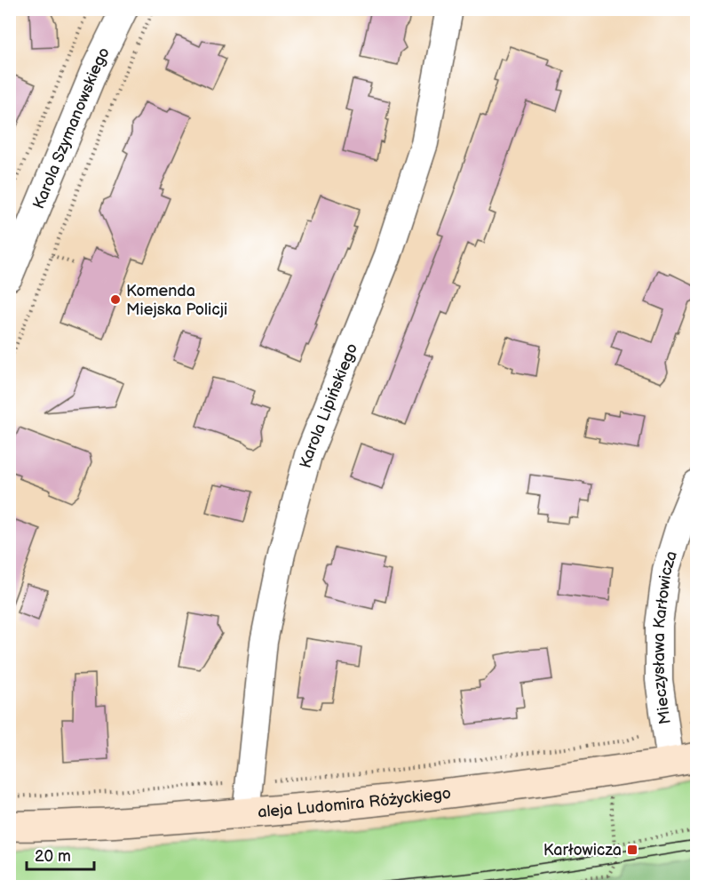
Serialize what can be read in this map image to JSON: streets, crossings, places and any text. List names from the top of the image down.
{
  "streets": {
    "street": [
      "Karola Szymanowskiego",
      "Karola Lipińskiego",
      "Mieczysława Karłowicza",
      "aleja Ludomira Różyckiego"
    ]
  },
  "crossings": [
    ["Karola Lipińskiego", "aleja Ludomira Różyckiego"],
    ["Mieczysława Karłowicza", "aleja Ludomira Różyckiego"]
  ],
  "places": {
    "other": ["Komenda Miejska Policji"],
    "transit": ["Karłowicza"]
  },
  "scale_bar": "20 m"
}
